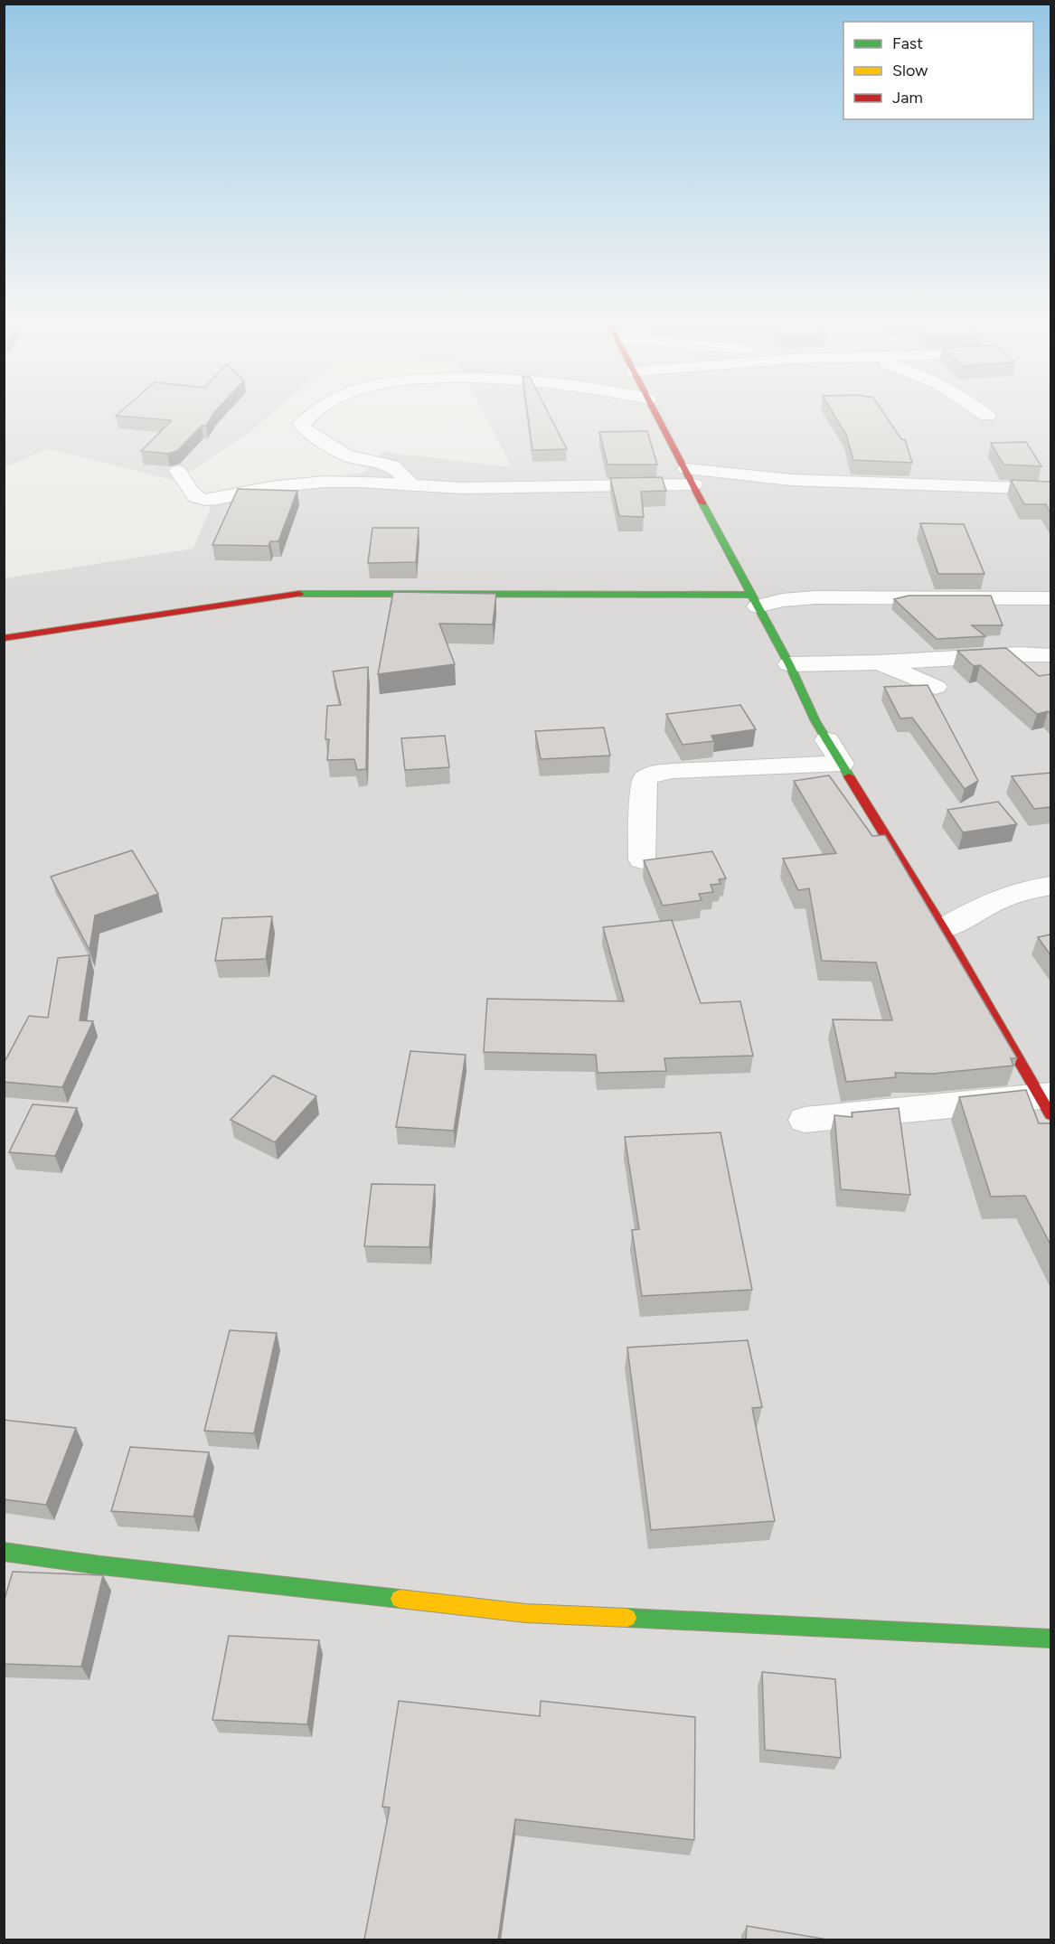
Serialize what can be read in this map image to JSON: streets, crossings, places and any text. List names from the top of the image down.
{
  "legend": ["Fast", "Slow", "Jam"]
}
